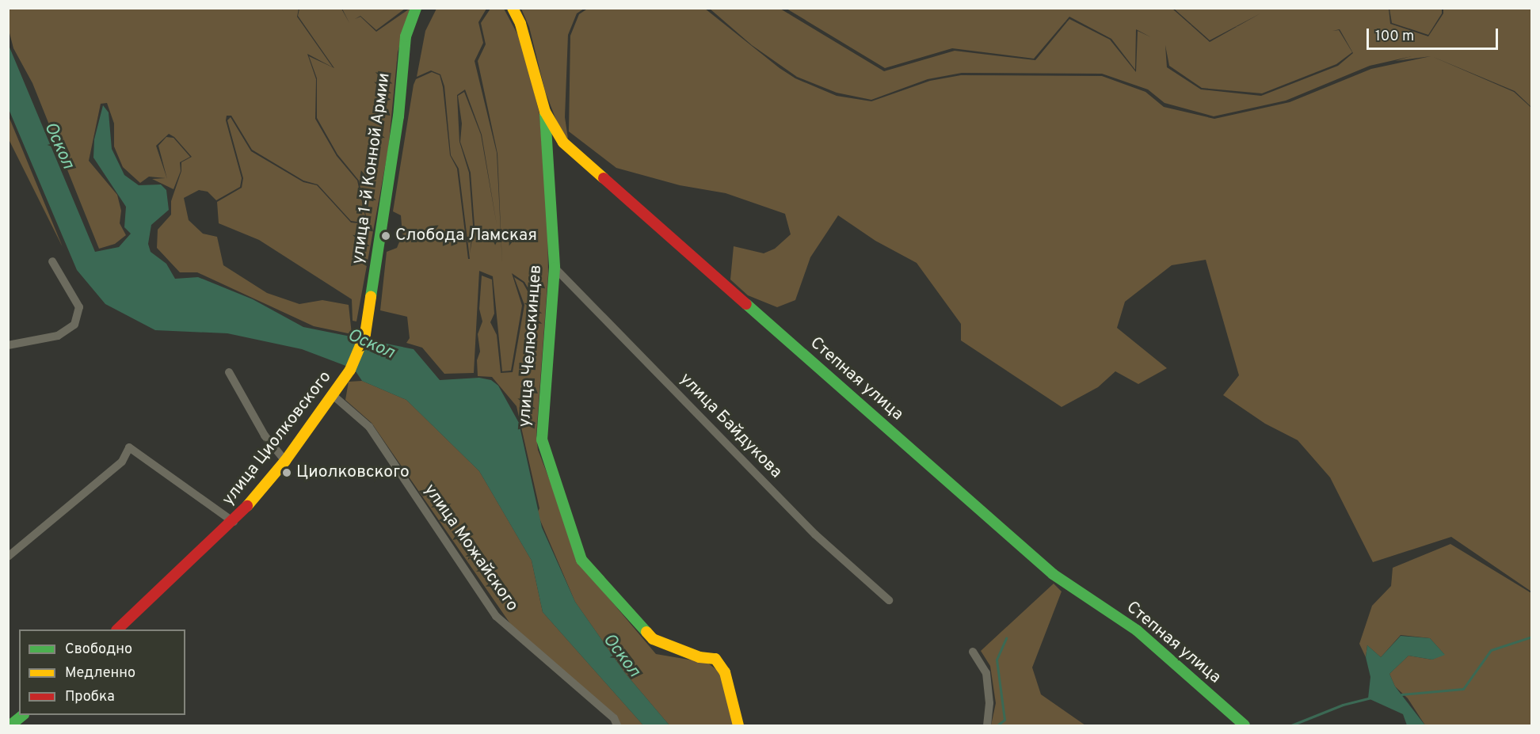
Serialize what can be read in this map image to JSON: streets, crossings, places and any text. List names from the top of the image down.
{
  "streets": {
    "street": [
      "улица 1-й Конной Армии",
      "улица Челюскинцев",
      "Степная улица",
      "улица Байдукова",
      "улица Циолковского",
      "улица Можайского"
    ]
  },
  "crossings": [
    ["улица 1-й Конной Армии", "улица Циолковского"],
    ["улица Челюскинцев", "Степная улица"],
    ["улица Челюскинцев", "улица Байдукова"],
    ["улица Циолковского", "улица Можайского"]
  ],
  "water": ["Оскол"],
  "places": ["Слобода Ламская", "Циолковского"],
  "legend": ["Свободно", "Медленно", "Пробка"],
  "scale_bar": "100 m"
}
